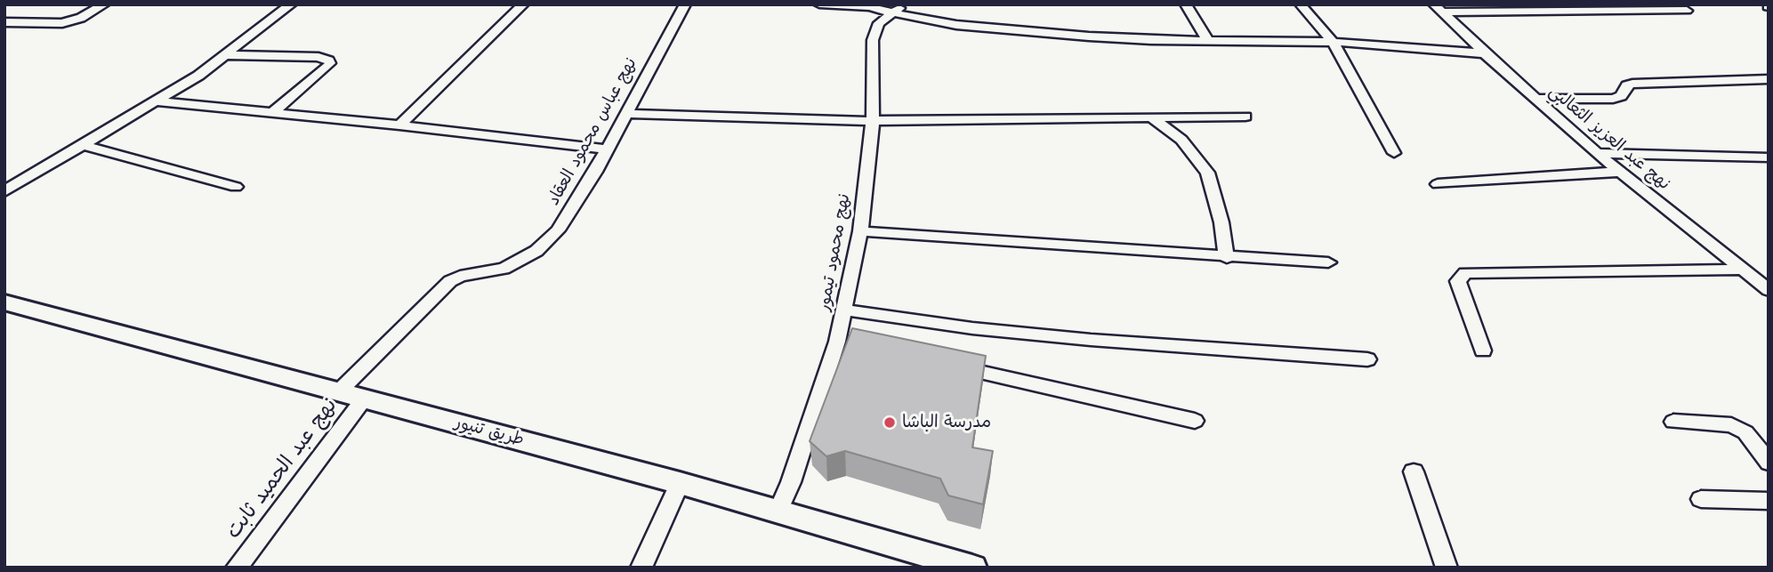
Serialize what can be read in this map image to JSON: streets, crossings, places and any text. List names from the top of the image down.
{
  "streets": {
    "main road": ["طريق تنيور"],
    "street": [
      "نهج عباس محمود العقاد",
      "نهج عبد العزيز الثعالبي",
      "نهج محمود تيمور",
      "نهج عبد الحميد ثابت"
    ]
  },
  "crossings": [
    ["نهج عباس محمود العقاد", "طريق تنيور"],
    ["نهج محمود تيمور", "طريق تنيور"],
    ["طريق تنيور", "نهج عبد الحميد ثابت"]
  ],
  "places": ["مدرسة الباشا"]
}
